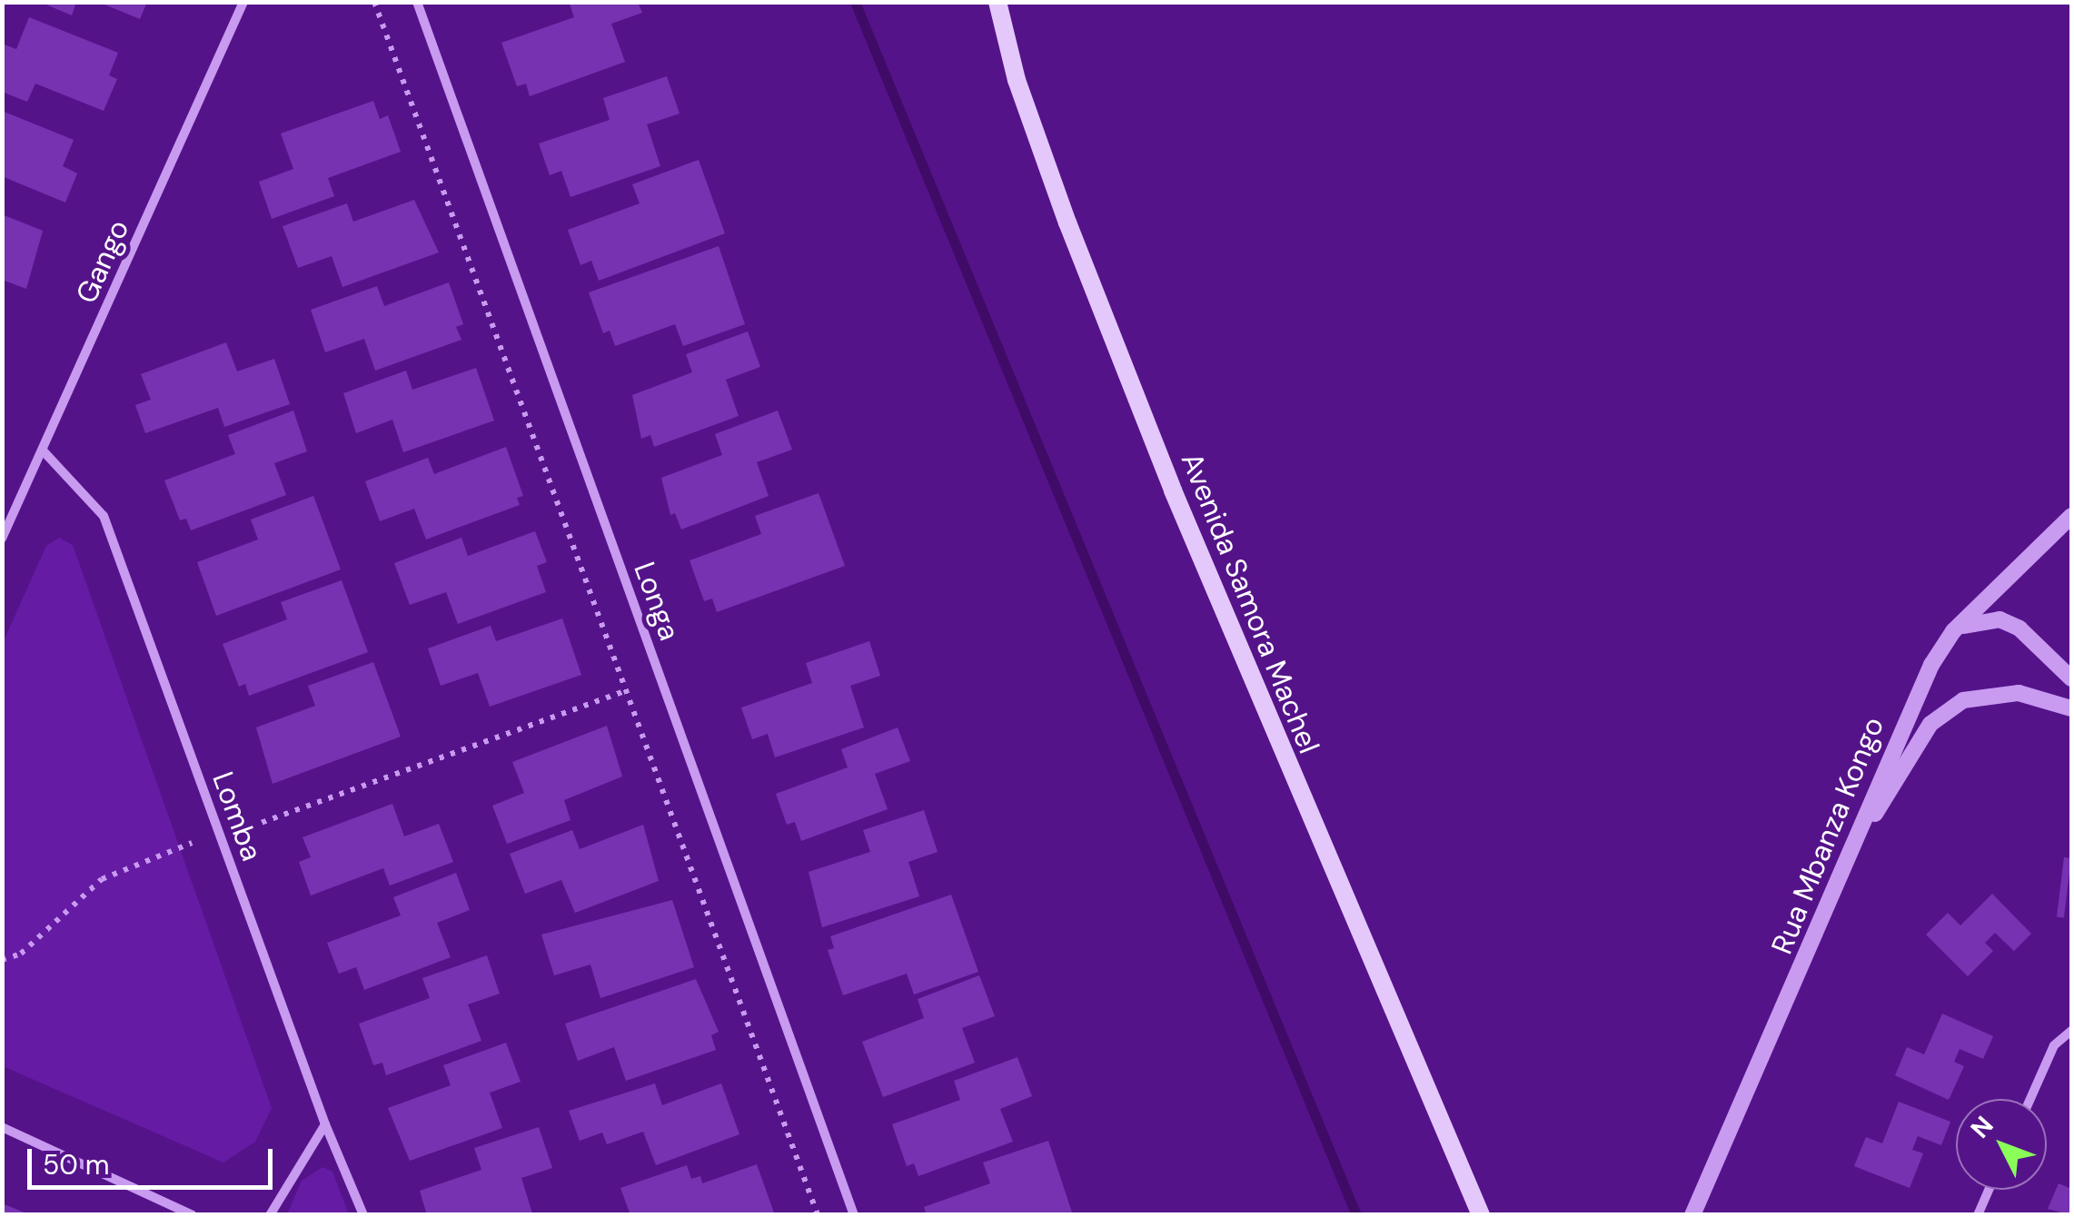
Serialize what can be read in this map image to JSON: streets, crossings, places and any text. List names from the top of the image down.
{
  "streets": {
    "main road": ["Avenida Samora Machel"],
    "street": [
      "Gango",
      "Longa",
      "Lomba",
      "Rua Mbanza Kongo"
    ]
  },
  "crossings": [
    ["Gango", "Lomba"]
  ],
  "scale_bar": "50 m",
  "north": "top left"
}
